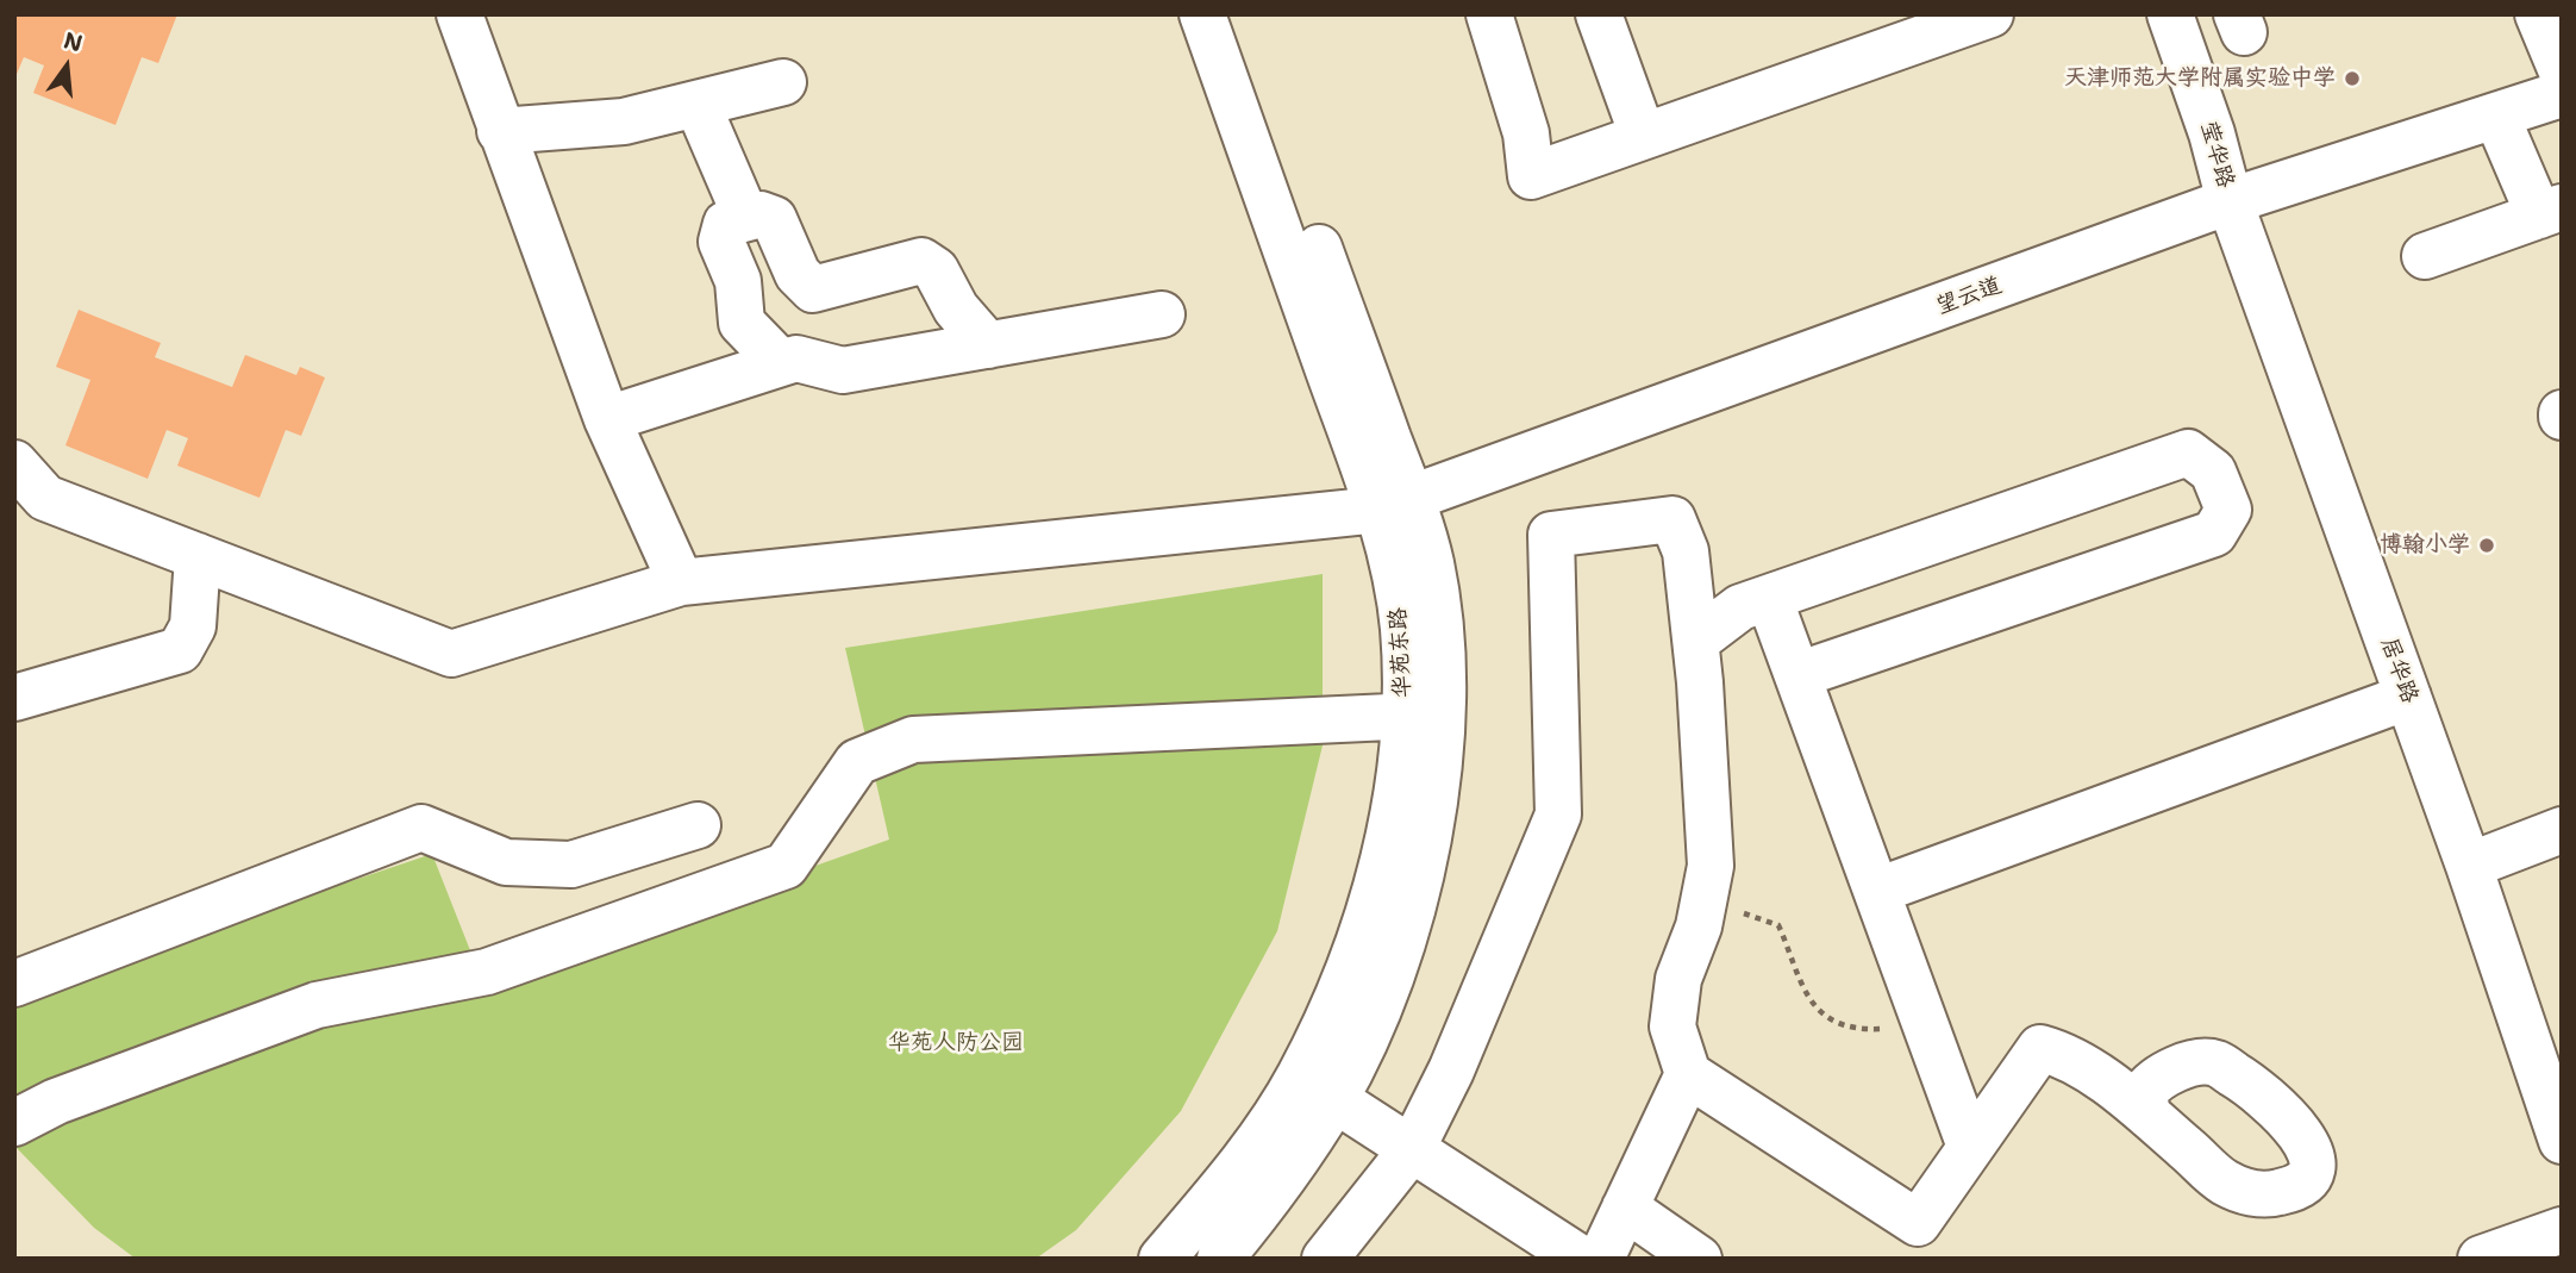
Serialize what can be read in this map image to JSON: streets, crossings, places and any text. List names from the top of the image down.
{
  "streets": {
    "street": [
      "莹华路",
      "望云道",
      "华苑东路",
      "居华路"
    ]
  },
  "crossings": [
    ["莹华路", "望云道"],
    ["莹华路", "居华路"],
    ["望云道", "华苑东路"],
    ["望云道", "居华路"]
  ],
  "parks": ["华苑人防公园"],
  "places": ["天津师范大学附属实验中学", "博翰小学"],
  "north": "top"
}
